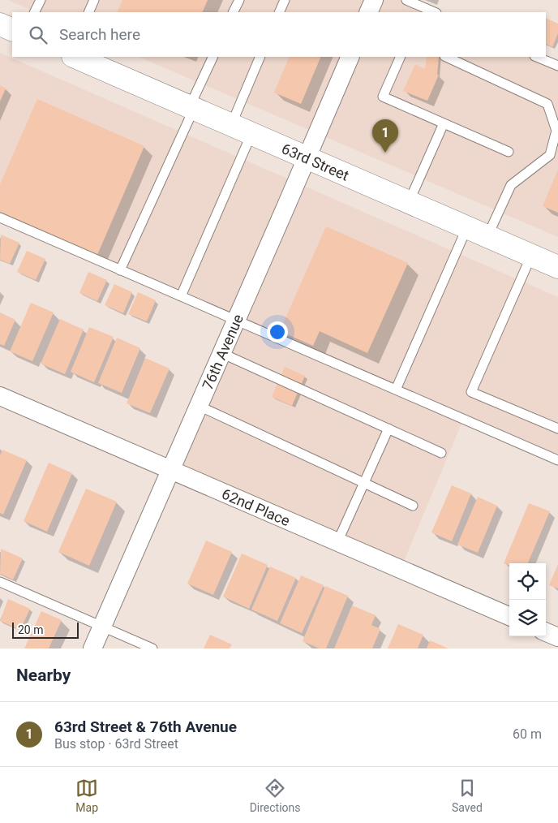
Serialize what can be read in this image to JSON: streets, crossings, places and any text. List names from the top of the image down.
{
  "streets": {
    "main road": ["63rd Street"],
    "street": ["76th Avenue", "62nd Place"]
  },
  "crossings": [
    ["63rd Street", "76th Avenue"],
    ["76th Avenue", "62nd Place"]
  ],
  "scale_bar": "20 m",
  "page": {
    "search": "Search here",
    "pins": "1",
    "scale": "20 m",
    "heading": "Nearby",
    "list": [
      {
        "mark": "1",
        "name": "63rd Street & 76th Avenue",
        "note": "Bus stop · 63rd Street",
        "value": "60 m"
      }
    ],
    "nav": ["Map", "Directions", "Saved"]
  }
}
